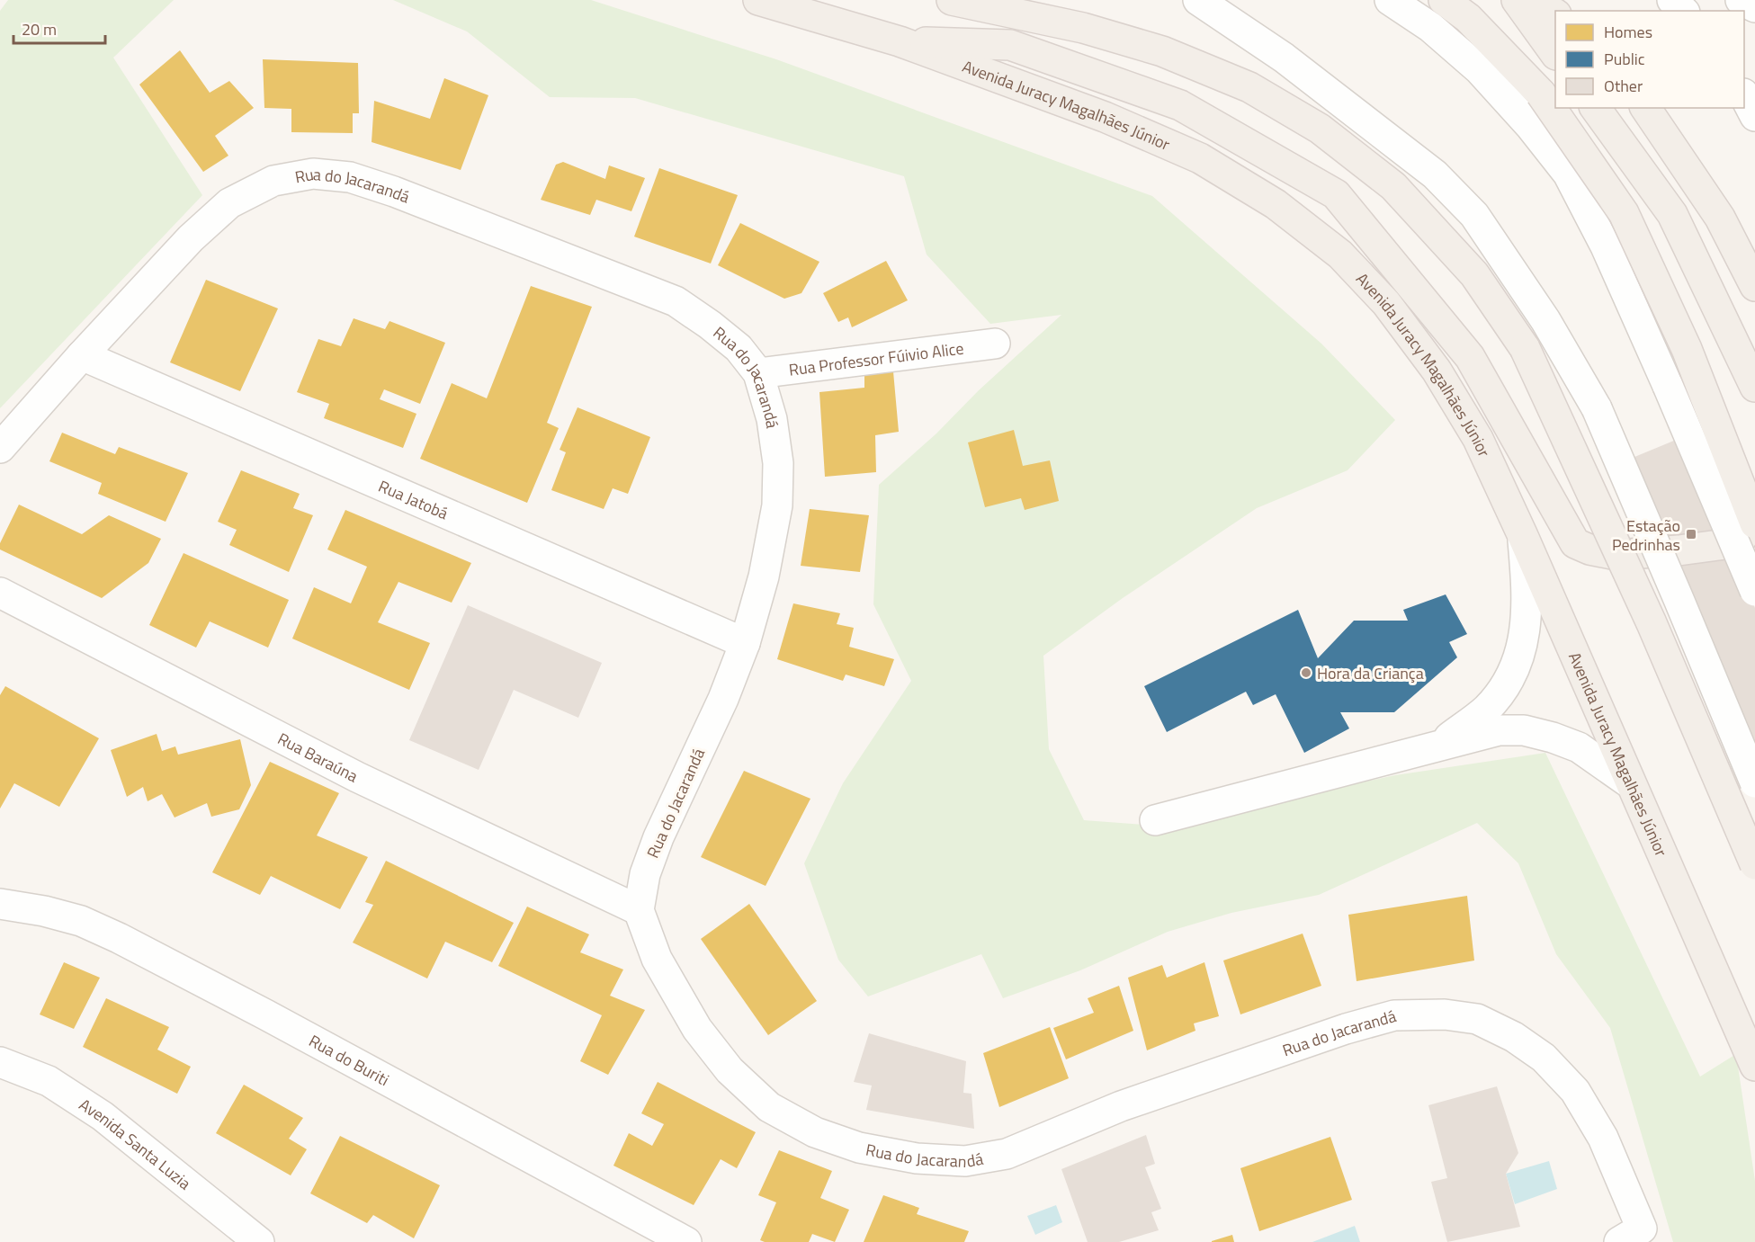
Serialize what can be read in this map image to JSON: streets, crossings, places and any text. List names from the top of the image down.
{
  "streets": {
    "main road": ["Avenida Juracy Magalhães Júnior"],
    "street": [
      "Rua do Jacarandá",
      "Rua Professor Fúivio Alice",
      "Rua Jatobá",
      "Rua Baraúna",
      "Rua do Buriti",
      "Avenida Santa Luzia"
    ]
  },
  "crossings": [
    ["Rua do Jacarandá", "Rua Professor Fúivio Alice"],
    ["Rua do Jacarandá", "Rua Jatobá"],
    ["Rua do Jacarandá", "Rua Baraúna"]
  ],
  "places": {
    "transit": ["Estação Pedrinhas"],
    "other": ["Hora da Criança"]
  },
  "legend": ["Homes", "Public", "Other"],
  "scale_bar": "20 m"
}
